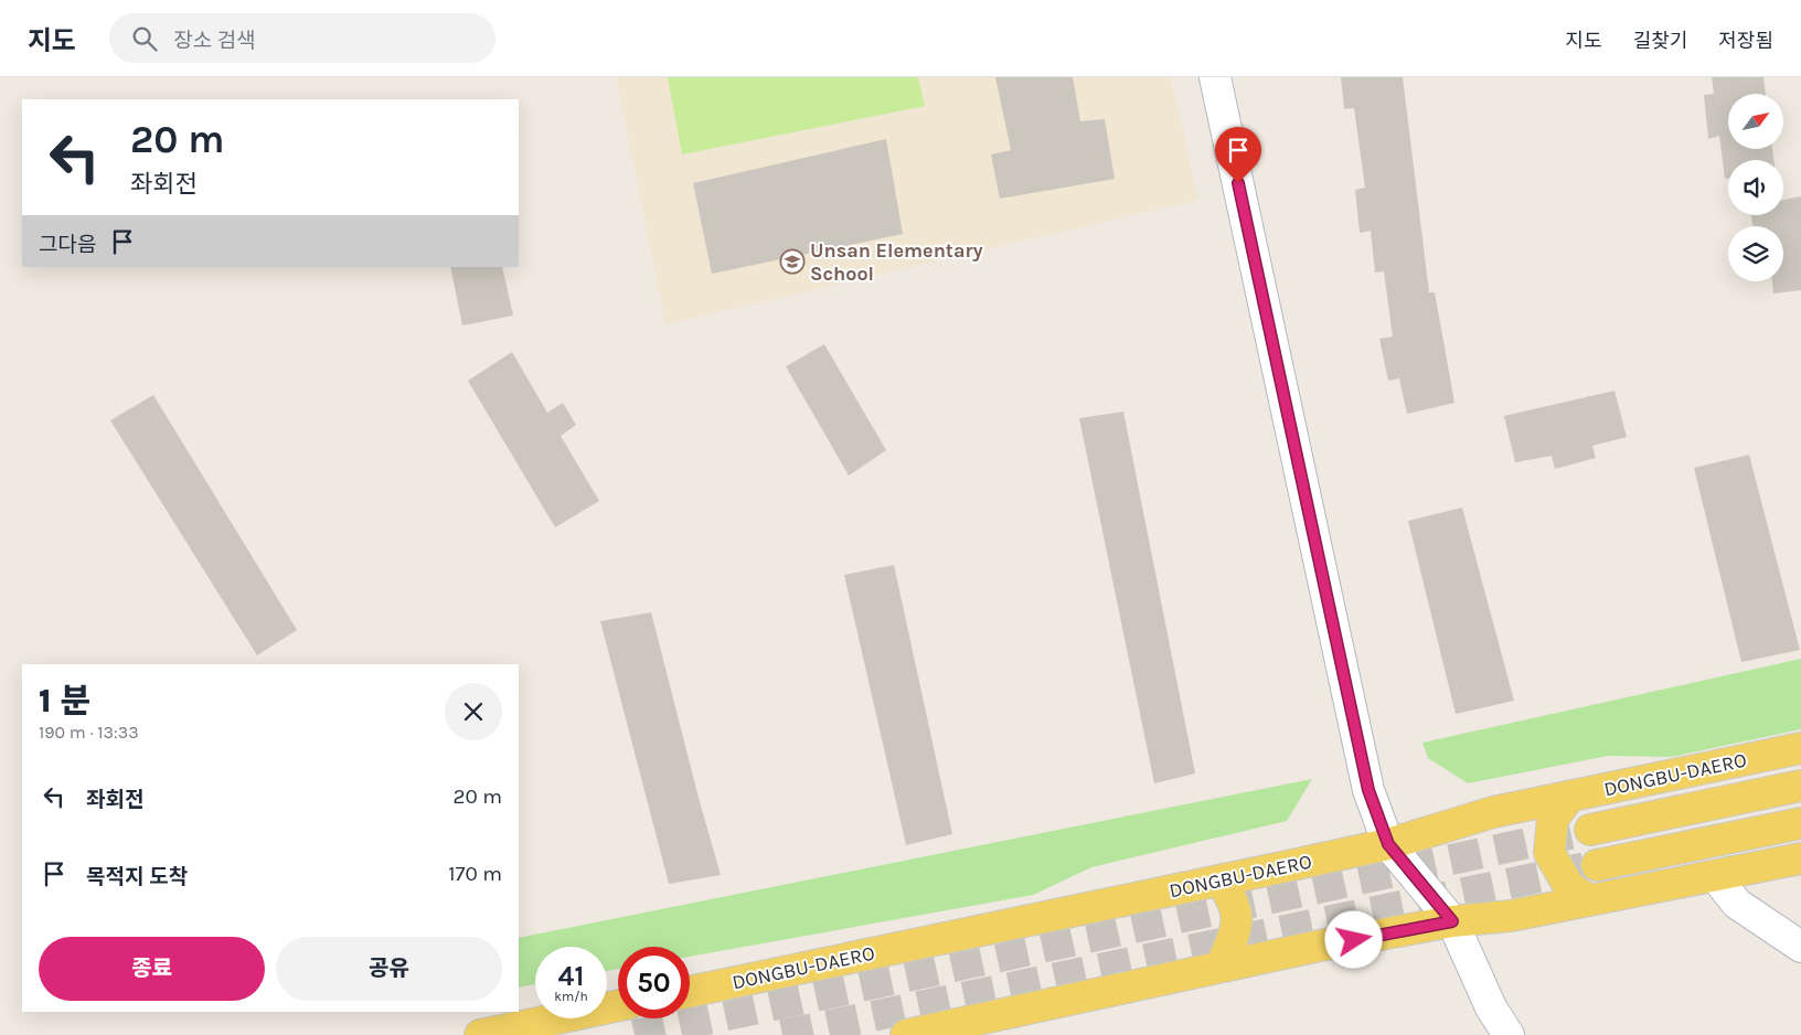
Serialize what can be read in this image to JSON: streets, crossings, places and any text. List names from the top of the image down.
{
  "streets": {
    "main road": ["DONGBU-DAERO"]
  },
  "places": {
    "school or university": ["Unsan Elementary School"]
  },
  "north": "top right",
  "page": {
    "header": "지도",
    "search": "장소 검색",
    "nav": ["지도", "길찾기", "저장됨"],
    "turn": ["20 m", "좌회전"],
    "then": "그다음",
    "heading": ["1 분", "190 m · 13:33"],
    "list": [
      {
        "name": "좌회전",
        "value": "20 m"
      },
      {
        "name": "목적지 도착",
        "value": "170 m"
      }
    ],
    "buttons": ["종료", "공유"],
    "speed": "41 km/h",
    "limit": "50"
  }
}
